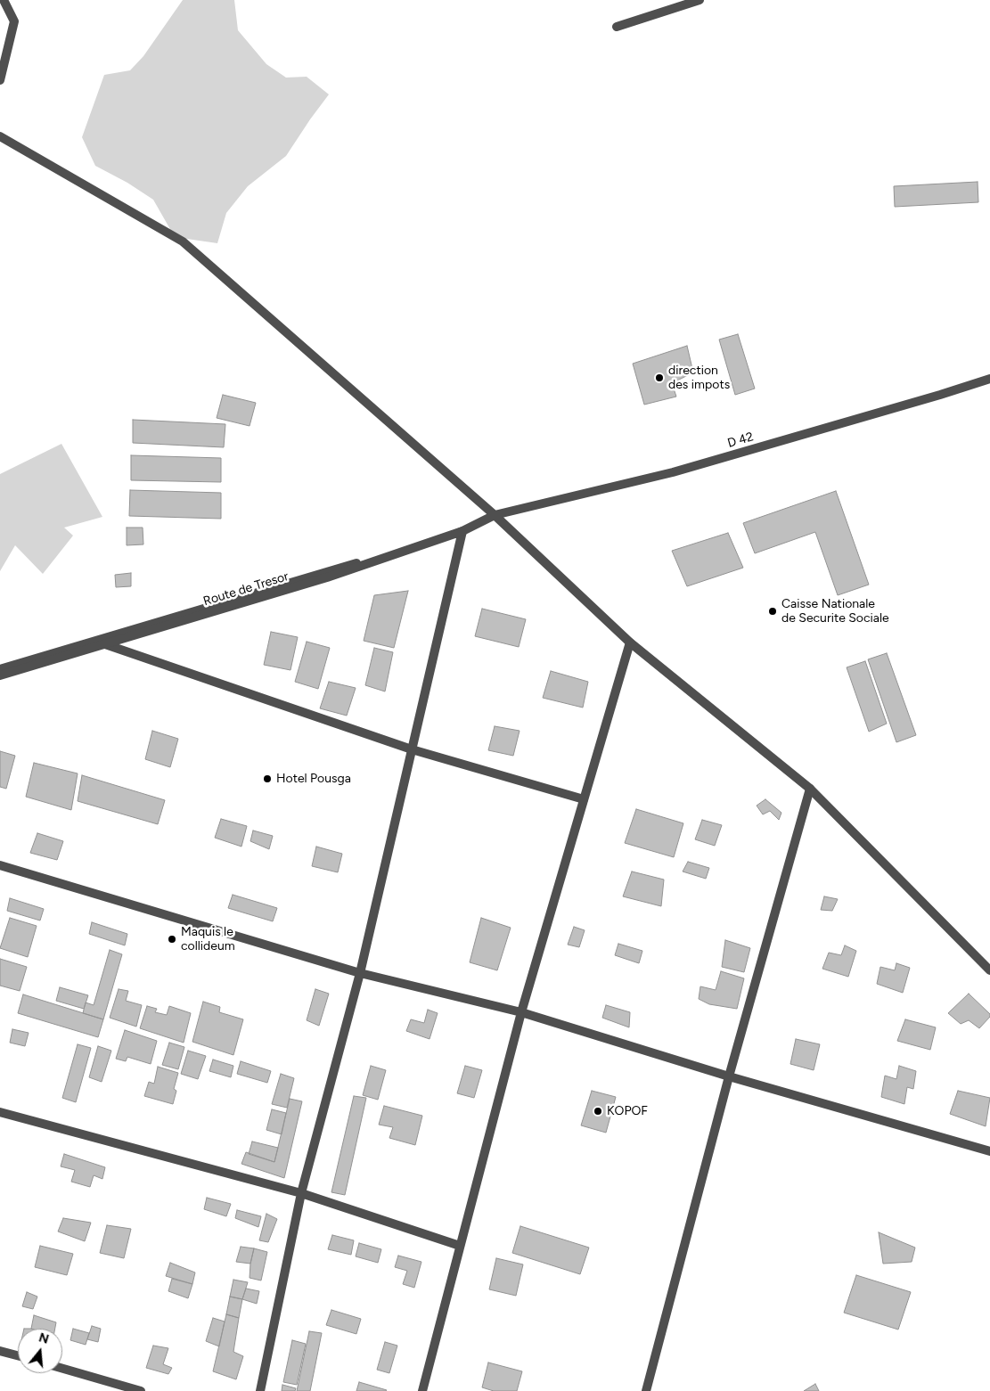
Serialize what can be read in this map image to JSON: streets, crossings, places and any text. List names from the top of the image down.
{
  "streets": {
    "street": ["D 42", "Route de Tresor"]
  },
  "crossings": [
    ["D 42", "Route de Tresor"]
  ],
  "places": [
    "direction des impots",
    "Caisse Nationale de Securite Sociale",
    "Hotel Pousga",
    "Maquis le collideum",
    "KOPOF"
  ],
  "north": "top"
}
